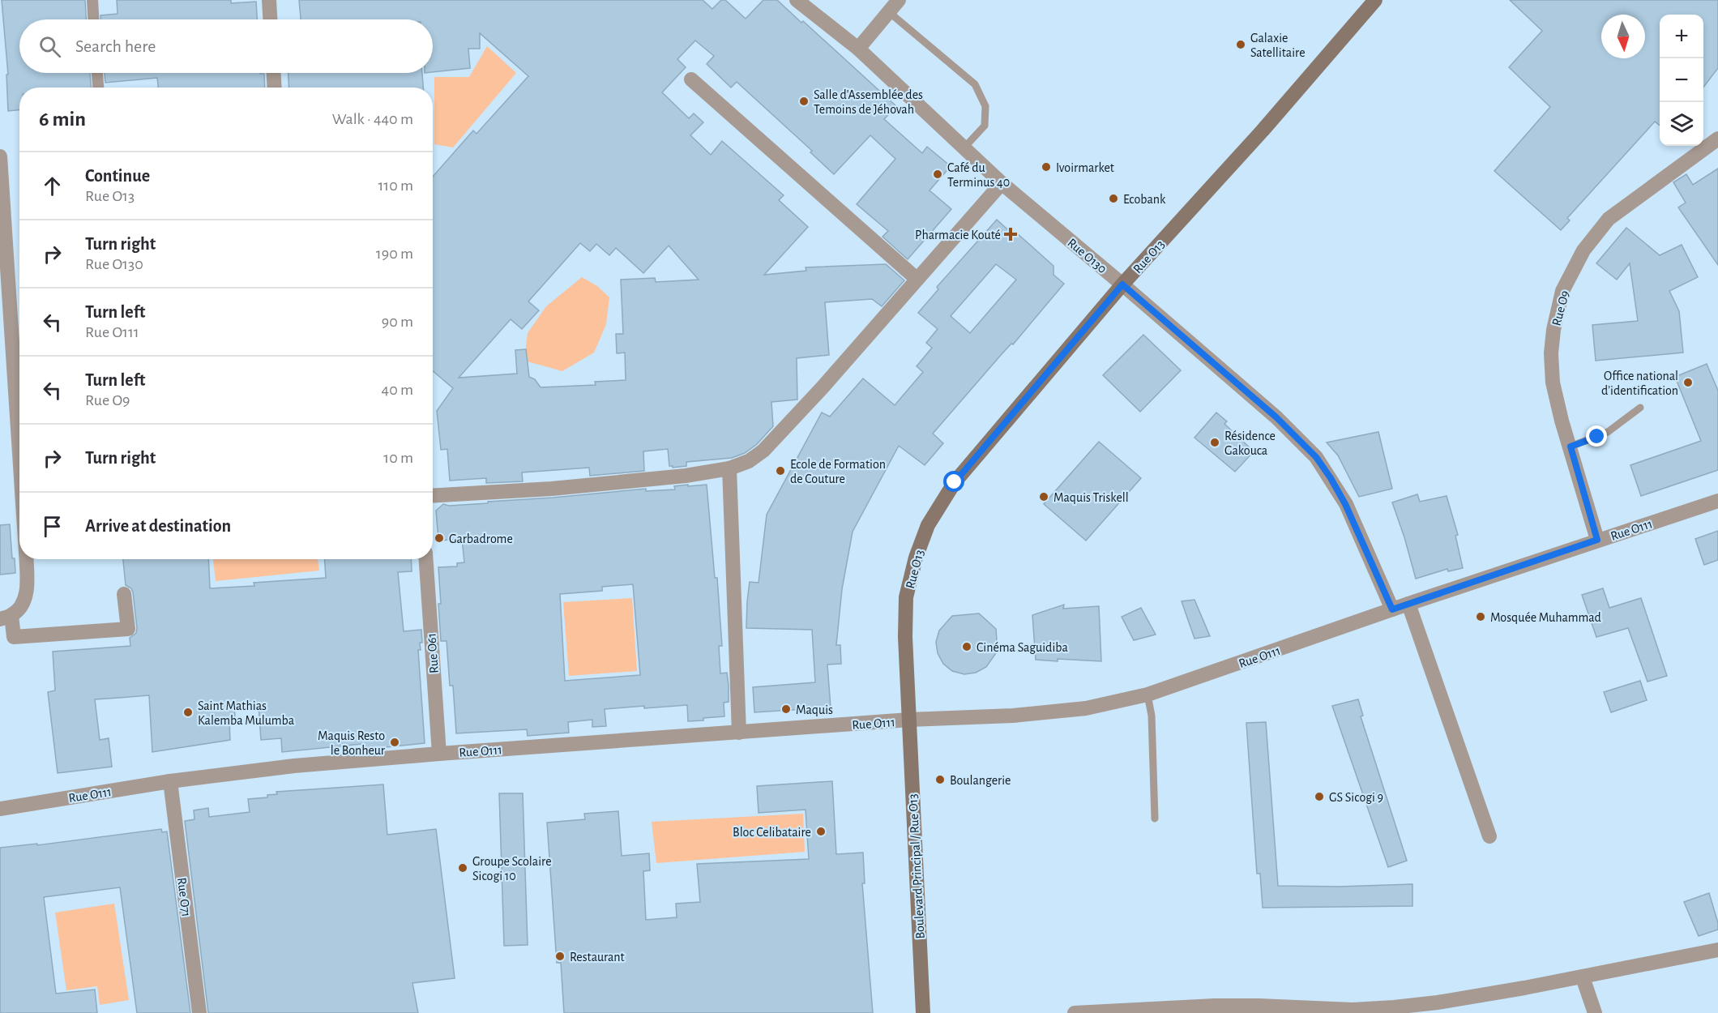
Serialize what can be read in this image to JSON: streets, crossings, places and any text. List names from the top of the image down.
{
  "streets": {
    "main road": ["Rue O13", "Boulevard Principal / Rue O13"],
    "street": [
      "Rue O130",
      "Rue O9",
      "Rue O111",
      "Rue O61",
      "Rue O71"
    ]
  },
  "crossings": [
    ["Rue O130", "Rue O13"],
    ["Rue O130", "Rue O111"],
    ["Rue O13", "Rue O111"],
    ["Rue O13", "Boulevard Principal / Rue O13"],
    ["Rue O9", "Rue O111"],
    ["Rue O111", "Rue O61"],
    ["Rue O111", "Boulevard Principal / Rue O13"],
    ["Rue O111", "Rue O71"]
  ],
  "places": {
    "other": [
      "Galaxie Satellitaire",
      "Salle d'Assemblée des Temoins de Jéhovah",
      "Ivoirmarket",
      "Café du Terminus 40",
      "Ecobank",
      "Office national d’identification",
      "Résidence Gakouca",
      "Ecole de Formation de Couture",
      "Maquis Triskell",
      "Garbadrome",
      "Mosquée Muhammad",
      "Cinéma Saguidiba",
      "Maquis",
      "Saint Mathias Kalemba Mulumba",
      "Maquis Resto le Bonheur",
      "Boulangerie",
      "GS Sicogi 9",
      "Bloc Celibataire",
      "Groupe Scolaire Sicogi 10",
      "Restaurant"
    ],
    "health": ["Pharmacie Kouté"]
  },
  "north": "bottom",
  "page": {
    "map_buttons": ["+", "−"],
    "search": "Search here",
    "heading": ["6 min", "Walk · 440 m"],
    "list": [
      ["Continue", "Rue O13", "110 m"],
      ["Turn right", "Rue O130", "190 m"],
      ["Turn left", "Rue O111", "90 m"],
      ["Turn left", "Rue O9", "40 m"],
      ["Turn right", "10 m"],
      "Arrive at destination"
    ]
  }
}
